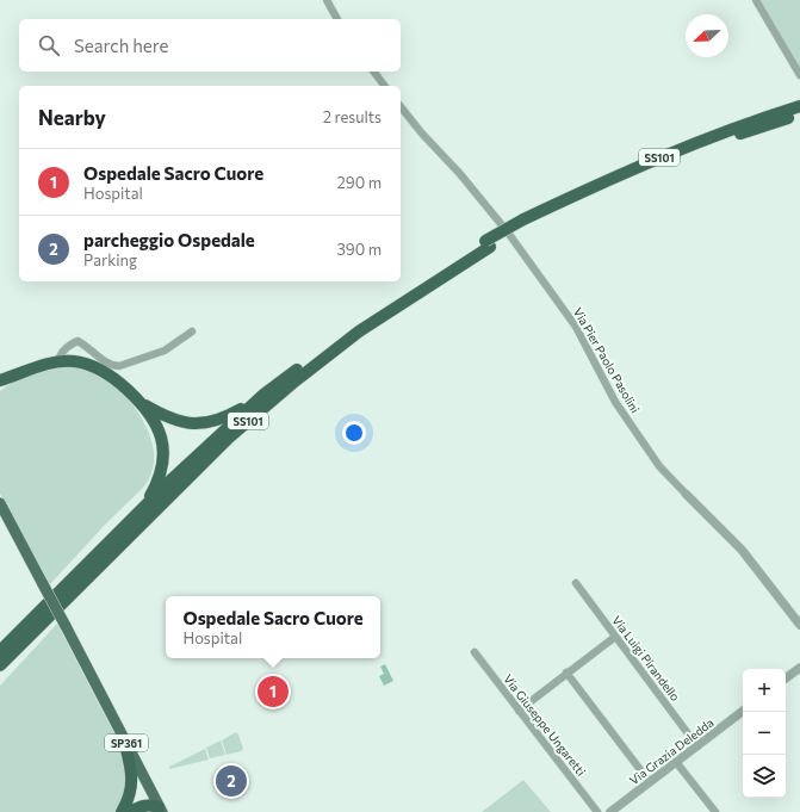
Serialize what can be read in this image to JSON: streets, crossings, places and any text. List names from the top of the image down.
{
  "streets": {
    "highway": ["SS101"],
    "main road": ["SP361"],
    "street": [
      "Via Pier Paolo Pasolini",
      "Via Luigi Pirandello",
      "Via Giuseppe Ungaretti",
      "Via Grazia Deledda"
    ]
  },
  "crossings": [
    ["Via Luigi Pirandello", "Via Grazia Deledda"]
  ],
  "north": "bottom left",
  "page": {
    "search": "Search here",
    "heading": ["Nearby", "2 results"],
    "list": [
      {
        "mark": "1",
        "name": "Ospedale Sacro Cuore",
        "note": "Hospital",
        "value": "290 m"
      },
      {
        "mark": "2",
        "name": "parcheggio Ospedale",
        "note": "Parking",
        "value": "390 m"
      }
    ],
    "popup": ["Ospedale Sacro Cuore", "Hospital"],
    "map_buttons": ["+", "−"],
    "pins": ["1", "2"]
  }
}
